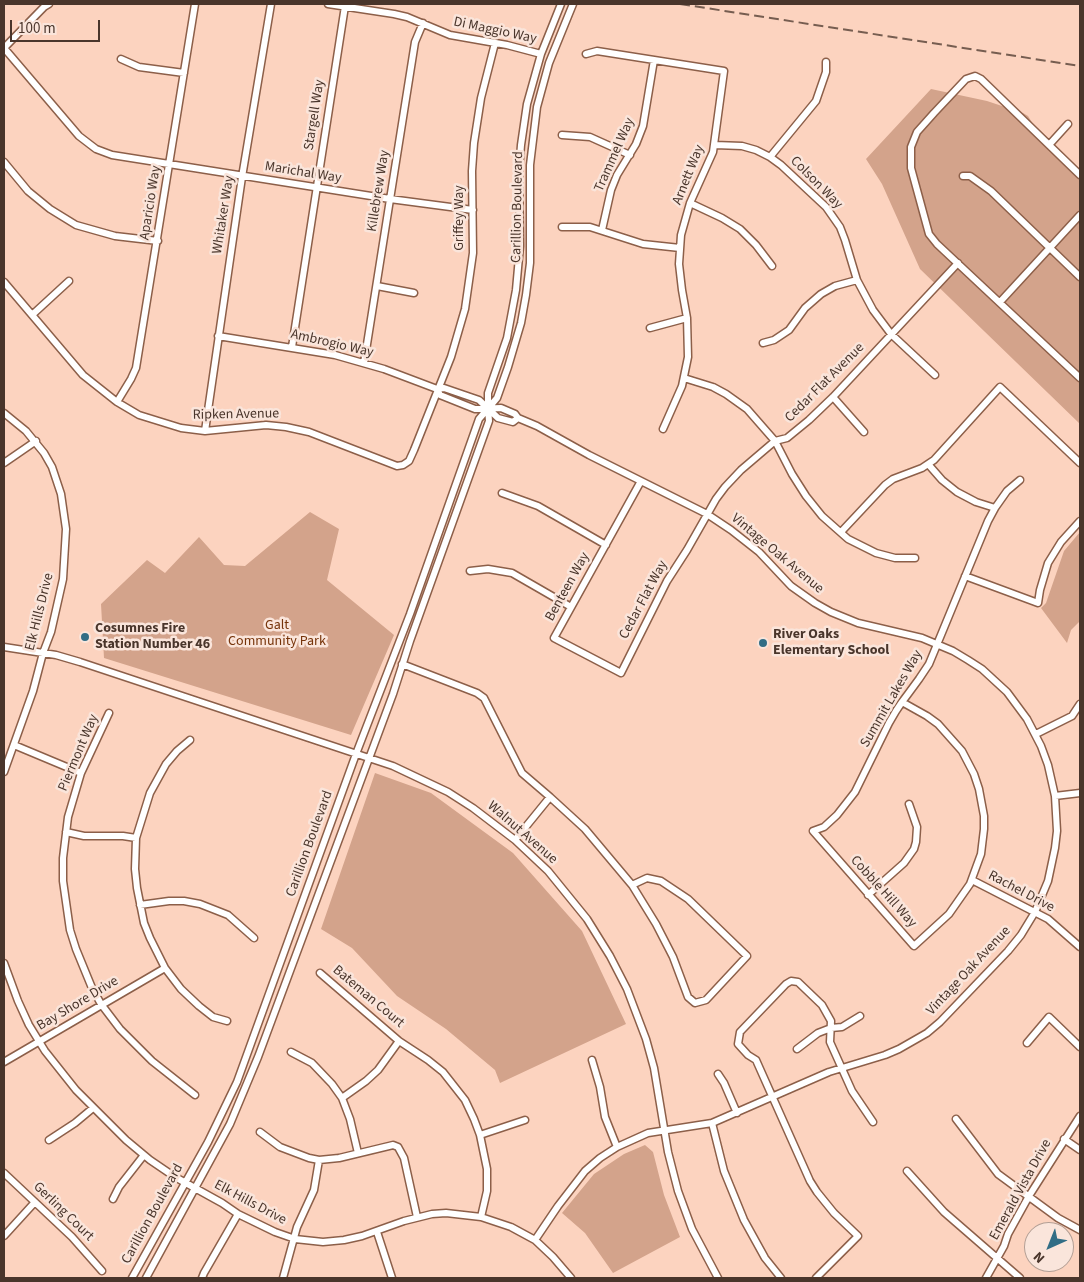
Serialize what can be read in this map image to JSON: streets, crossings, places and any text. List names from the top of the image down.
{
  "streets": {
    "street": [
      "Di Maggio Way",
      "Stargell Way",
      "Trammel Way",
      "Marichal Way",
      "Arnett Way",
      "Colson Way",
      "Killebrew Way",
      "Aparicio Way",
      "Carillion Boulevard",
      "Whitaker Way",
      "Griffey Way",
      "Ambrogio Way",
      "Cedar Flat Avenue",
      "Ripken Avenue",
      "Vintage Oak Avenue",
      "Benteen Way",
      "Cedar Flat Way",
      "Elk Hills Drive",
      "Summit Lakes Way",
      "Piermont Way",
      "Walnut Avenue",
      "Cobble Hill Way",
      "Rachel Drive",
      "Bateman Court",
      "Bay Shore Drive",
      "Emerald Vista Drive",
      "Gerling Court"
    ]
  },
  "crossings": [
    ["Di Maggio Way", "Stargell Way"],
    ["Di Maggio Way", "Killebrew Way"],
    ["Di Maggio Way", "Carillion Boulevard"],
    ["Di Maggio Way", "Griffey Way"],
    ["Stargell Way", "Marichal Way"],
    ["Stargell Way", "Ambrogio Way"],
    ["Trammel Way", "Arnett Way"],
    ["Marichal Way", "Killebrew Way"],
    ["Marichal Way", "Aparicio Way"],
    ["Marichal Way", "Whitaker Way"],
    ["Marichal Way", "Griffey Way"],
    ["Arnett Way", "Colson Way"],
    ["Colson Way", "Cedar Flat Avenue"],
    ["Killebrew Way", "Ambrogio Way"],
    ["Aparicio Way", "Ripken Avenue"],
    ["Carillion Boulevard", "Ambrogio Way"],
    ["Carillion Boulevard", "Vintage Oak Avenue"],
    ["Carillion Boulevard", "Elk Hills Drive"],
    ["Carillion Boulevard", "Walnut Avenue"],
    ["Whitaker Way", "Ambrogio Way"],
    ["Whitaker Way", "Ripken Avenue"],
    ["Griffey Way", "Ambrogio Way"],
    ["Griffey Way", "Ripken Avenue"],
    ["Ambrogio Way", "Ripken Avenue"],
    ["Ambrogio Way", "Vintage Oak Avenue"],
    ["Cedar Flat Avenue", "Vintage Oak Avenue"],
    ["Cedar Flat Avenue", "Cedar Flat Way"],
    ["Vintage Oak Avenue", "Benteen Way"],
    ["Vintage Oak Avenue", "Cedar Flat Way"],
    ["Vintage Oak Avenue", "Elk Hills Drive"],
    ["Vintage Oak Avenue", "Summit Lakes Way"],
    ["Vintage Oak Avenue", "Walnut Avenue"],
    ["Vintage Oak Avenue", "Rachel Drive"],
    ["Benteen Way", "Cedar Flat Way"],
    ["Elk Hills Drive", "Walnut Avenue"],
    ["Elk Hills Drive", "Bateman Court"],
    ["Elk Hills Drive", "Bay Shore Drive"],
    ["Summit Lakes Way", "Cobble Hill Way"],
    ["Piermont Way", "Bay Shore Drive"],
    ["Cobble Hill Way", "Rachel Drive"]
  ],
  "parks": ["Galt Community Park"],
  "places": ["Cosumnes Fire Station Number 46", "River Oaks Elementary School"],
  "scale_bar": "100 m",
  "north": "bottom left"
}
